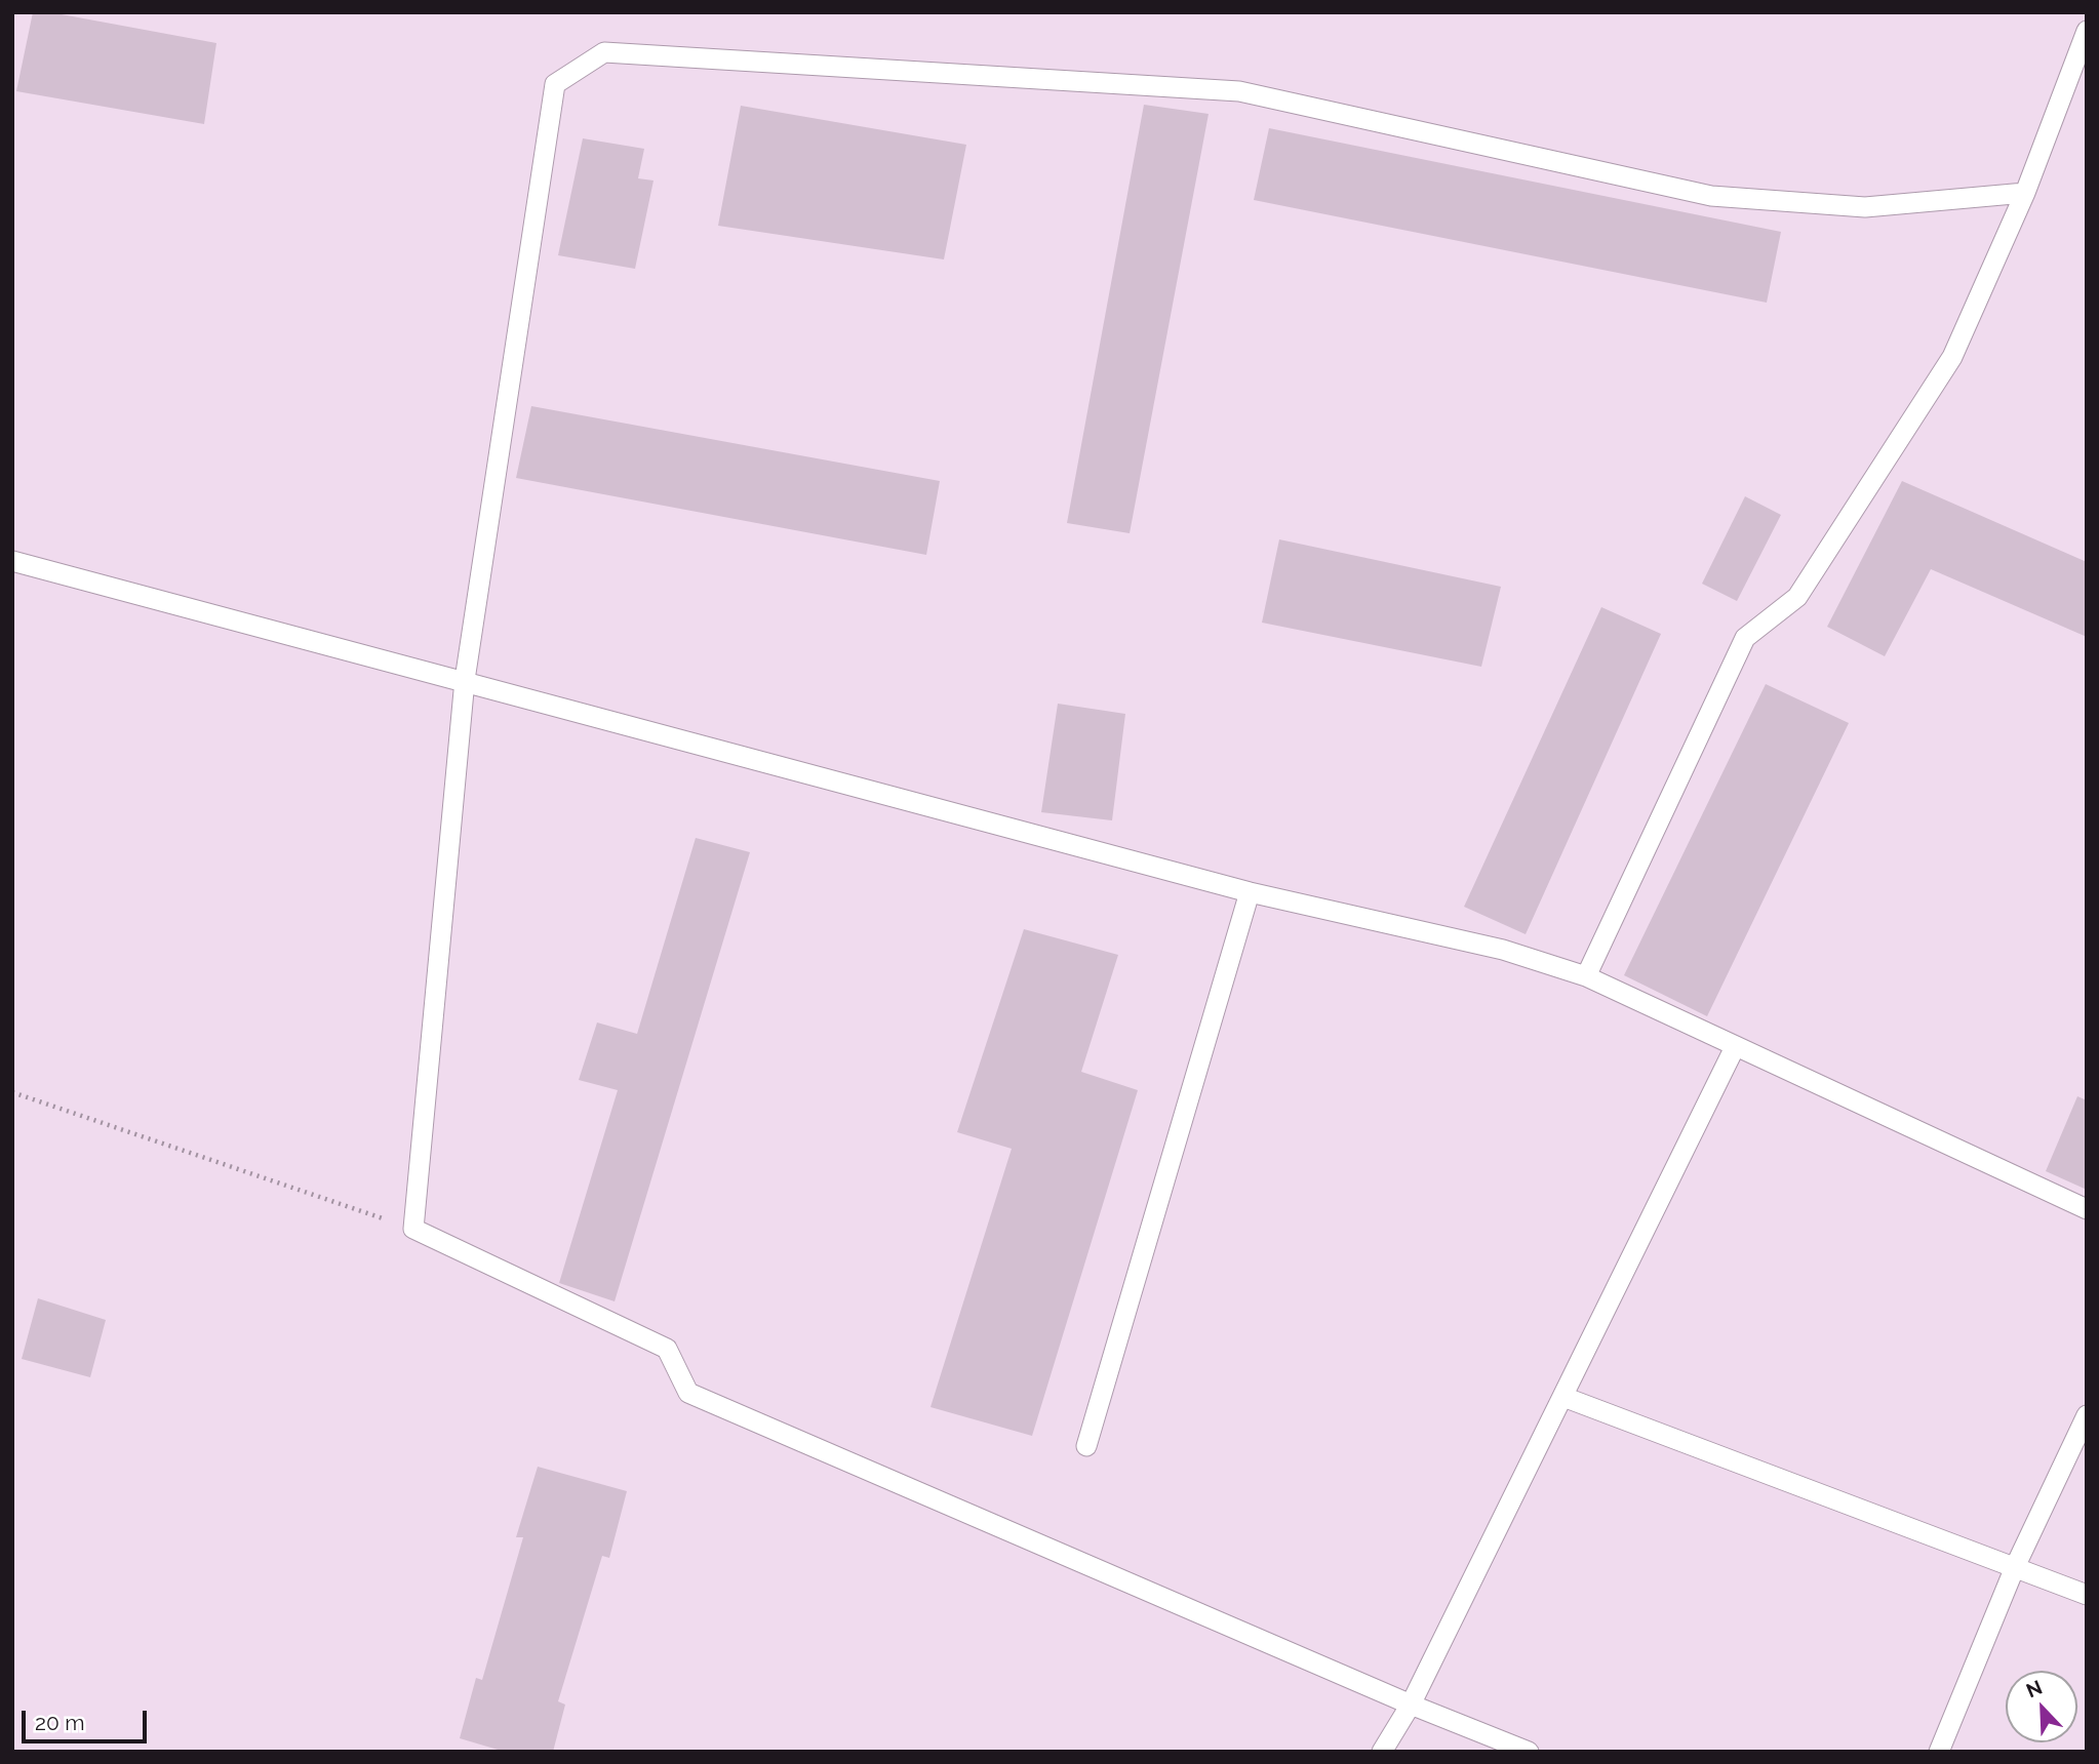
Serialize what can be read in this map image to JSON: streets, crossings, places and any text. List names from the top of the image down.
{
  "scale_bar": "20 m",
  "north": "top left"
}
